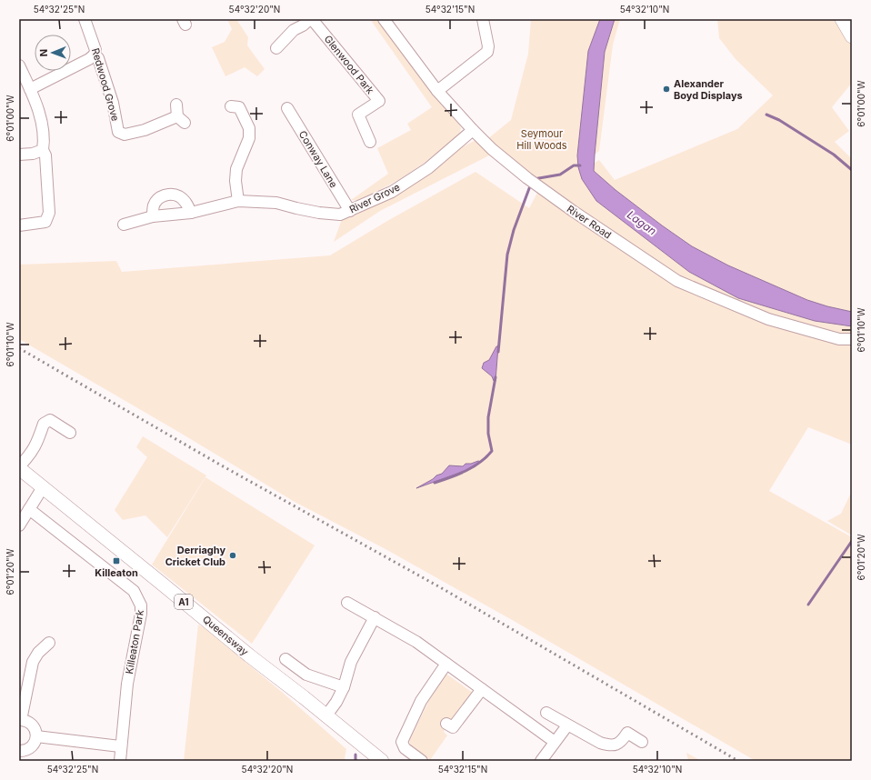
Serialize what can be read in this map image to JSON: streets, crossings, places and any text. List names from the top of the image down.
{
  "streets": {
    "main road": ["A1", "Queensway"],
    "street": [
      "Glenwood Park",
      "Redwood Grove",
      "Conway Lane",
      "River Grove",
      "River Road",
      "Killeaton Park"
    ]
  },
  "crossings": [
    ["Conway Lane", "River Grove"],
    ["River Grove", "River Road"]
  ],
  "water": ["Lagan"],
  "parks": ["Seymour Hill Woods"],
  "places": {
    "other": ["Alexander Boyd Displays", "Derriaghy Cricket Club"],
    "transit": ["Killeaton"]
  },
  "north": "left",
  "coordinates": [
    "54°32'25\"N",
    "54°32'20\"N",
    "54°32'15\"N",
    "54°32'10\"N",
    "6°01'00\"W",
    "6°01'10\"W",
    "6°01'20\"W"
  ]
}
